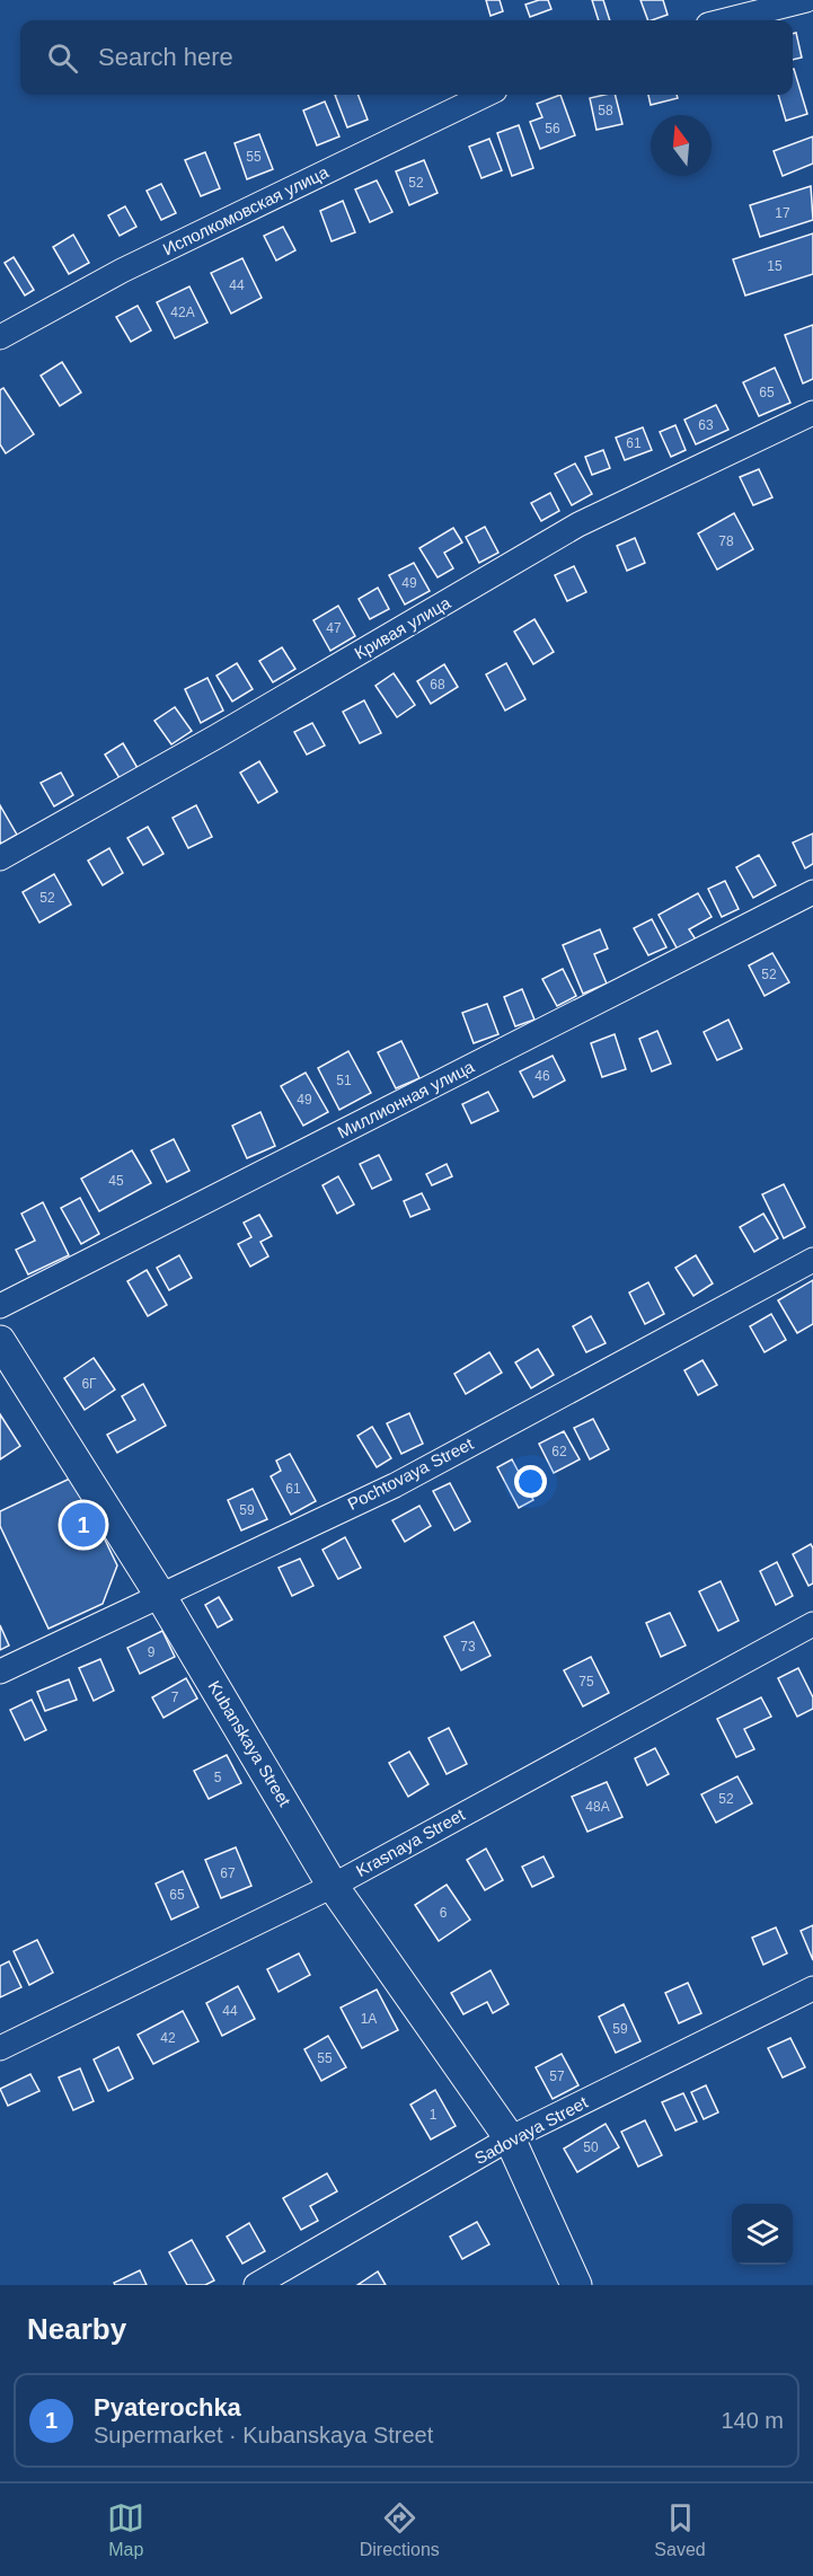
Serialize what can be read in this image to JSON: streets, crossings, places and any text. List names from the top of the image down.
{
  "streets": {
    "main road": ["Kubanskaya Street"],
    "street": [
      "Исполкомовская улица",
      "Кривая улица",
      "Миллионная улица",
      "Pochtovaya Street",
      "Krasnaya Street",
      "Sadovaya Street"
    ]
  },
  "crossings": [
    ["Pochtovaya Street", "Kubanskaya Street"],
    ["Kubanskaya Street", "Krasnaya Street"],
    ["Kubanskaya Street", "Sadovaya Street"]
  ],
  "house_numbers": [
    "58",
    "56",
    "55",
    "52",
    "17",
    "15",
    "44",
    "42А",
    "65",
    "63",
    "61",
    "78",
    "49",
    "47",
    "68",
    "52",
    "52",
    "46",
    "51",
    "49",
    "45",
    "6Г",
    "62",
    "61",
    "59",
    "73",
    "9",
    "75",
    "7",
    "5",
    "52",
    "48А",
    "67",
    "65",
    "6",
    "44",
    "1А",
    "59",
    "42",
    "55",
    "57",
    "1",
    "50"
  ],
  "north": "top",
  "page": {
    "search": "Search here",
    "pins": "1",
    "heading": "Nearby",
    "list": [
      {
        "mark": "1",
        "name": "Pyaterochka",
        "note": "Supermarket · Kubanskaya Street",
        "value": "140 m"
      }
    ],
    "nav": ["Map", "Directions", "Saved"]
  }
}
